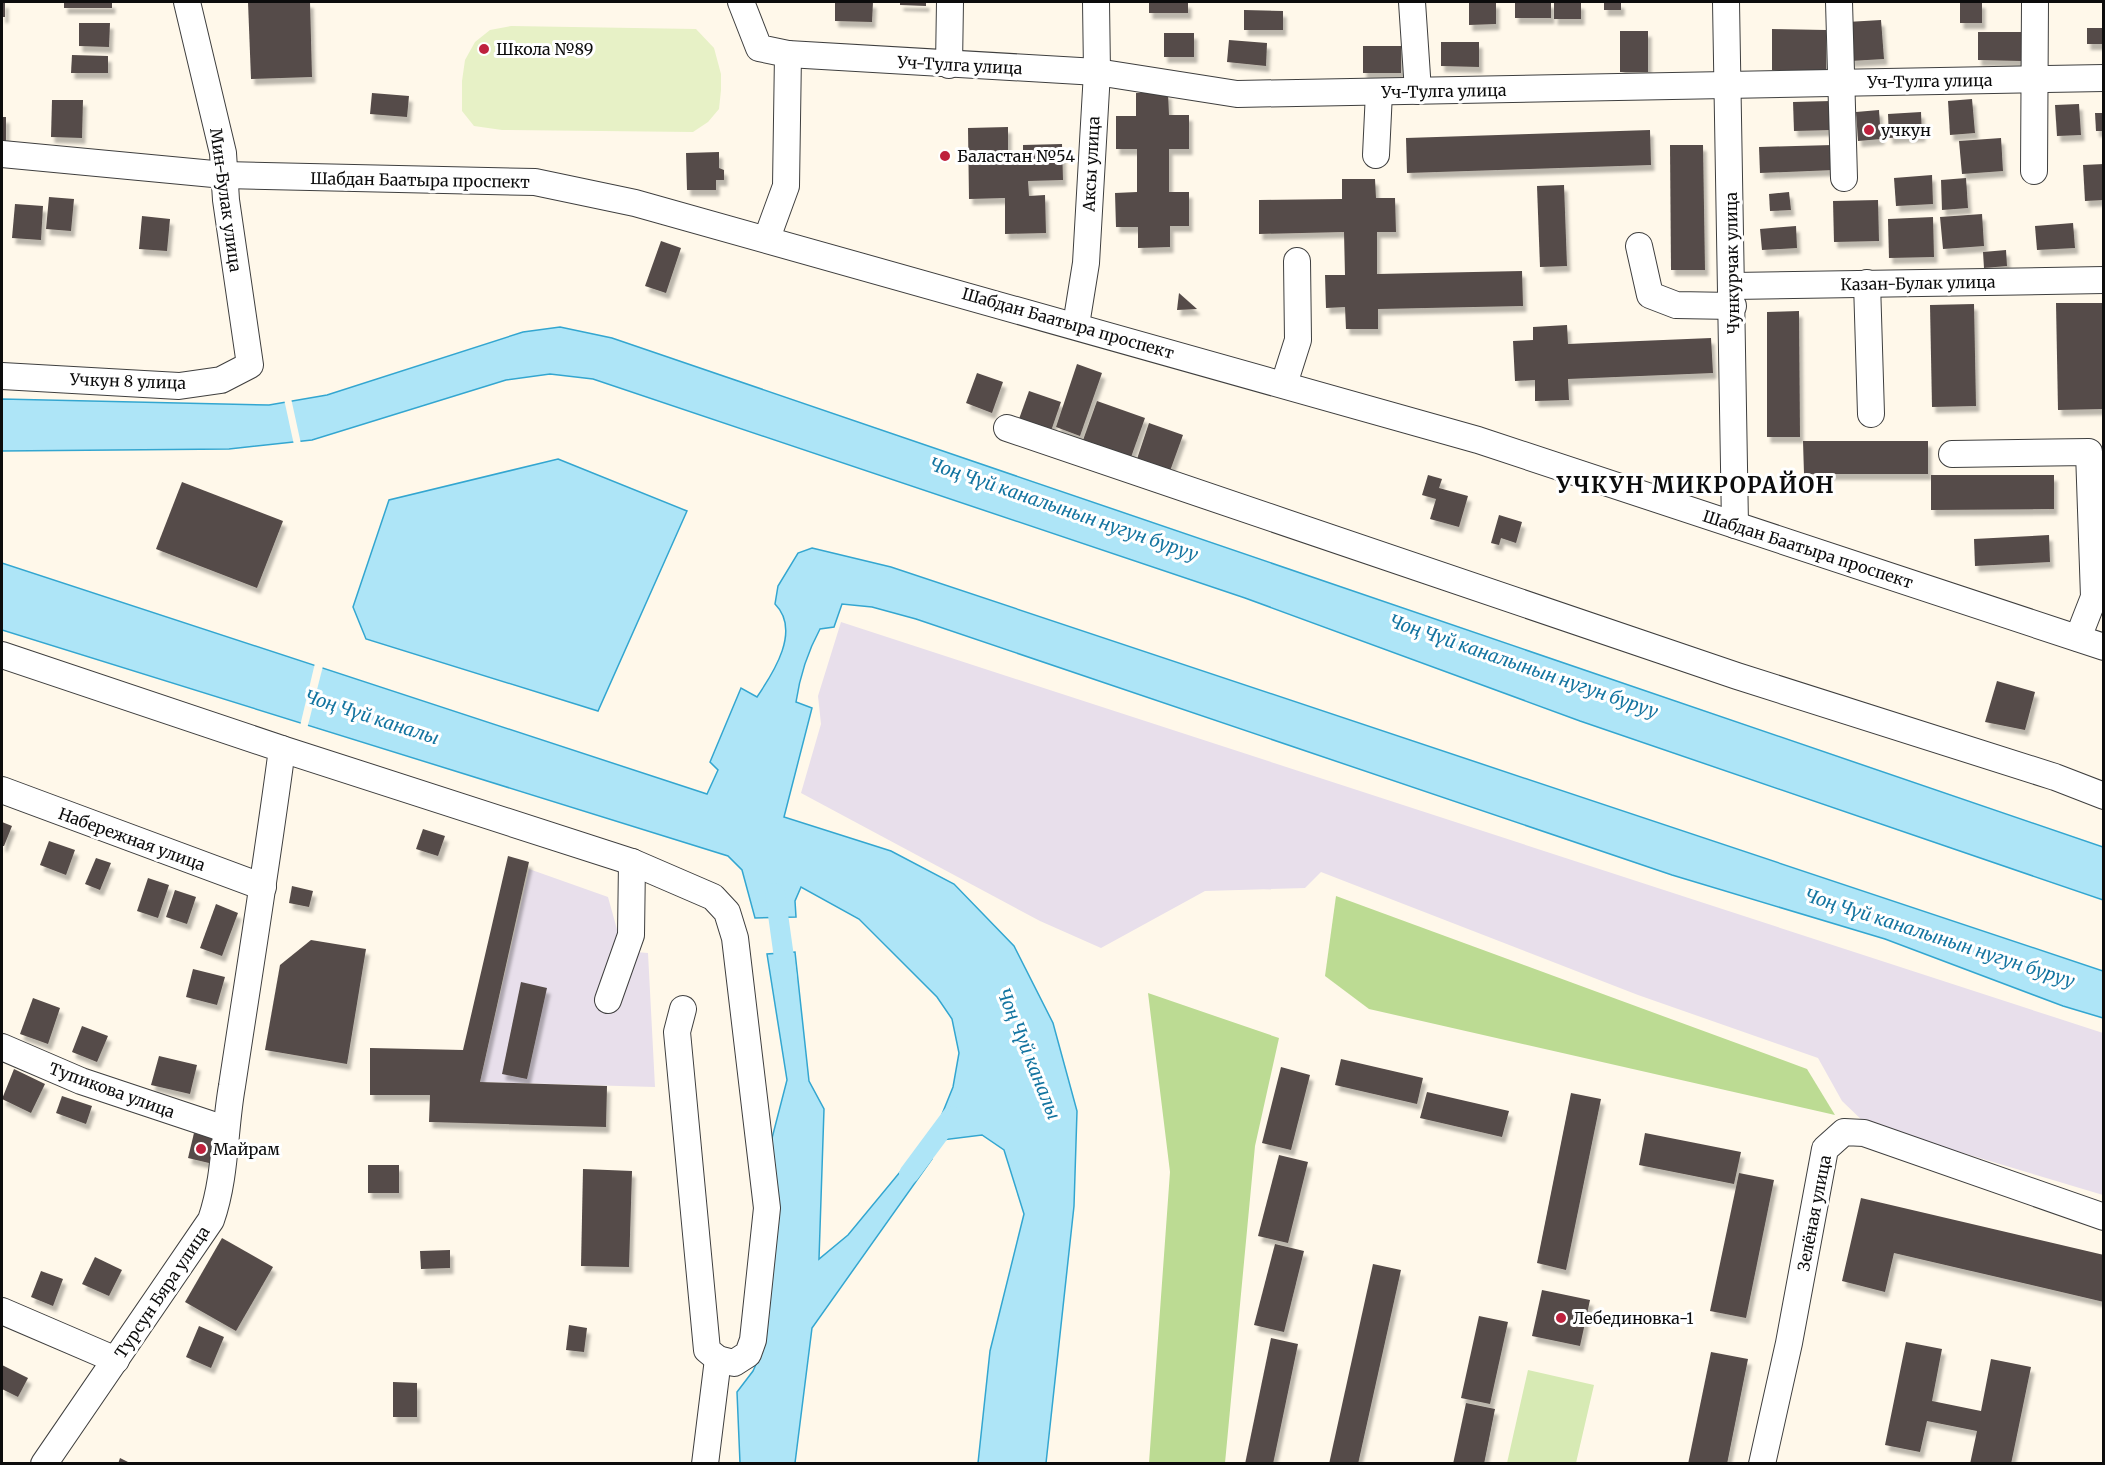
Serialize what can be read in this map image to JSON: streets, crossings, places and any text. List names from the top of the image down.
{
  "streets": {
    "street": [
      "Уч-Тулга улица",
      "Аксы улица",
      "Шабдан Баатыра проспект",
      "Мин-Булак улица",
      "Чункурчак улица",
      "Казан-Булак улица",
      "Учкун 8 улица",
      "Набережная улица",
      "Тупикова улица",
      "Зелёная улица",
      "Турсун Бяра улица"
    ]
  },
  "crossings": [
    ["Уч-Тулга улица", "Аксы улица"],
    ["Уч-Тулга улица", "Чункурчак улица"],
    ["Аксы улица", "Шабдан Баатыра проспект"],
    ["Шабдан Баатыра проспект", "Мин-Булак улица"],
    ["Шабдан Баатыра проспект", "Чункурчак улица"],
    ["Мин-Булак улица", "Учкун 8 улица"],
    ["Чункурчак улица", "Казан-Булак улица"],
    ["Набережная улица", "Турсун Бяра улица"],
    ["Тупикова улица", "Турсун Бяра улица"]
  ],
  "districts": ["УЧКУН МИКРОРАЙОН"],
  "water": ["Чоң Чүй каналынын нугун буруу", "Чоң Чүй каналы"],
  "places": [
    "Школа №89",
    "учкун",
    "Баластан №54",
    "Майрам",
    "Лебединовка-1"
  ]
}
